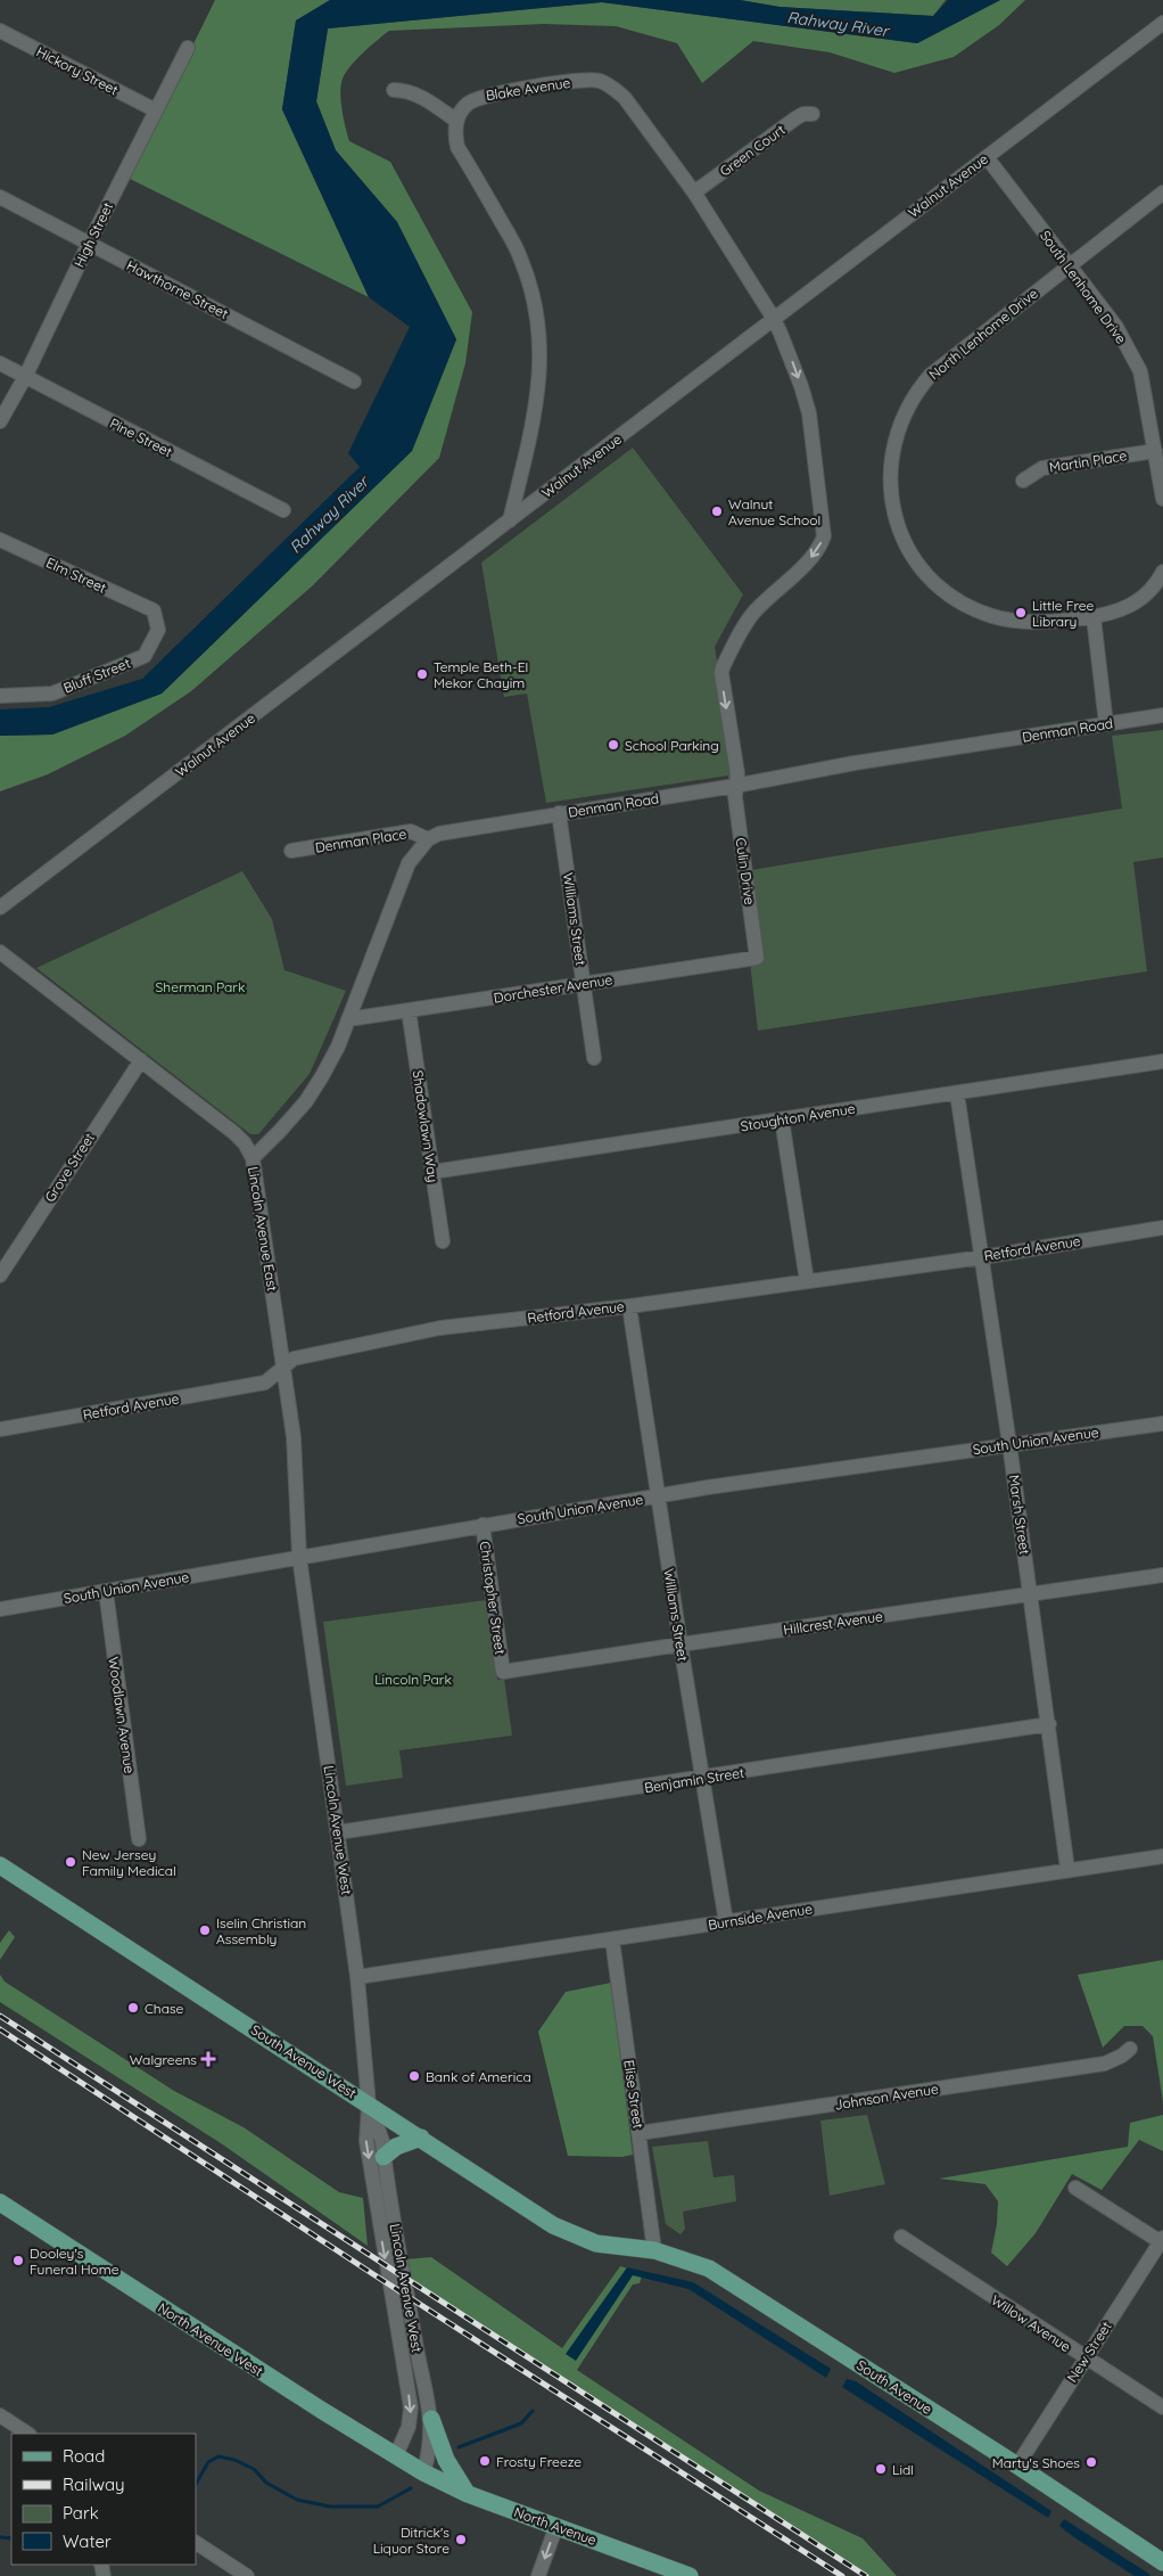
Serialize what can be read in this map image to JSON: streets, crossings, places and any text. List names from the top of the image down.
{
  "streets": {
    "main road": [
      "South Avenue West",
      "North Avenue West",
      "South Avenue",
      "North Avenue"
    ],
    "street": [
      "Hickory Street",
      "Blake Avenue",
      "Green Court",
      "Walnut Avenue",
      "High Street",
      "South Lenhome Drive",
      "Hawthorne Street",
      "North Lenhome Drive",
      "Pine Street",
      "Martin Place",
      "Elm Street",
      "Bluff Street",
      "Denman Road",
      "Denman Place",
      "Culin Drive",
      "Williams Street",
      "Dorchester Avenue",
      "Stoughton Avenue",
      "Shadowlawn Way",
      "Grove Street",
      "Lincoln Avenue East",
      "Retford Avenue",
      "South Union Avenue",
      "Marsh Street",
      "Christopher Street",
      "Hillcrest Avenue",
      "Woodlawn Avenue",
      "Benjamin Street",
      "Lincoln Avenue West",
      "Burnside Avenue",
      "Elise Street",
      "Johnson Avenue",
      "Willow Avenue",
      "New Street"
    ]
  },
  "crossings": [
    ["Hickory Street", "High Street"],
    ["Blake Avenue", "Green Court"],
    ["Blake Avenue", "Walnut Avenue"],
    ["Blake Avenue", "Culin Drive"],
    ["Walnut Avenue", "South Lenhome Drive"],
    ["Walnut Avenue", "Culin Drive"],
    ["High Street", "Hawthorne Street"],
    ["High Street", "Pine Street"],
    ["South Lenhome Drive", "North Lenhome Drive"],
    ["South Lenhome Drive", "Martin Place"],
    ["Elm Street", "Bluff Street"],
    ["Denman Road", "Denman Place"],
    ["Denman Road", "Culin Drive"],
    ["Denman Road", "Williams Street"],
    ["Culin Drive", "Dorchester Avenue"],
    ["Williams Street", "Dorchester Avenue"],
    ["Williams Street", "Retford Avenue"],
    ["Williams Street", "South Union Avenue"],
    ["Williams Street", "Hillcrest Avenue"],
    ["Williams Street", "Benjamin Street"],
    ["Williams Street", "Burnside Avenue"],
    ["Dorchester Avenue", "Shadowlawn Way"],
    ["Stoughton Avenue", "Shadowlawn Way"],
    ["Stoughton Avenue", "Marsh Street"],
    ["Grove Street", "Lincoln Avenue East"],
    ["Lincoln Avenue East", "Retford Avenue"],
    ["Lincoln Avenue East", "South Union Avenue"],
    ["Lincoln Avenue East", "Lincoln Avenue West"],
    ["Retford Avenue", "Marsh Street"],
    ["South Union Avenue", "Marsh Street"],
    ["South Union Avenue", "Christopher Street"],
    ["South Union Avenue", "Woodlawn Avenue"],
    ["South Union Avenue", "Lincoln Avenue West"],
    ["Marsh Street", "Hillcrest Avenue"],
    ["Marsh Street", "Benjamin Street"],
    ["Marsh Street", "Burnside Avenue"],
    ["Christopher Street", "Hillcrest Avenue"],
    ["Benjamin Street", "Lincoln Avenue West"],
    ["Lincoln Avenue West", "Burnside Avenue"],
    ["Lincoln Avenue West", "South Avenue West"],
    ["Lincoln Avenue West", "North Avenue West"],
    ["Lincoln Avenue West", "North Avenue"],
    ["Burnside Avenue", "Elise Street"],
    ["South Avenue West", "South Avenue"],
    ["Elise Street", "Johnson Avenue"],
    ["Elise Street", "South Avenue"],
    ["Willow Avenue", "New Street"],
    ["North Avenue West", "North Avenue"],
    ["New Street", "South Avenue"]
  ],
  "one_way": ["Culin Drive"],
  "water": ["Rahway River"],
  "parks": ["Sherman Park", "Lincoln Park"],
  "places": {
    "other": [
      "Walnut Avenue School",
      "Little Free Library",
      "Temple Beth-El Mekor Chayim",
      "School Parking",
      "New Jersey Family Medical",
      "Iselin Christian Assembly",
      "Chase",
      "Bank of America",
      "Dooley's Funeral Home",
      "Frosty Freeze",
      "Marty's Shoes",
      "Lidl",
      "Ditrick's Liquor Store"
    ],
    "health": ["Walgreens"]
  },
  "legend": [
    "Road",
    "Railway",
    "Park",
    "Water"
  ]
}
